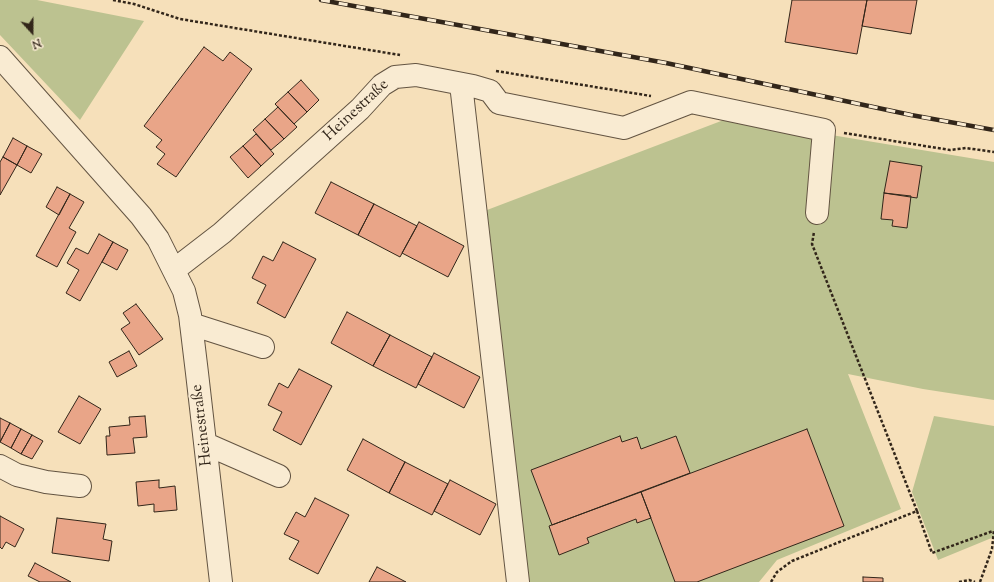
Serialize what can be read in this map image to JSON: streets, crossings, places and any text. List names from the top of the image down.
{
  "streets": {
    "street": ["Heinestraße"]
  },
  "north": "bottom"
}
